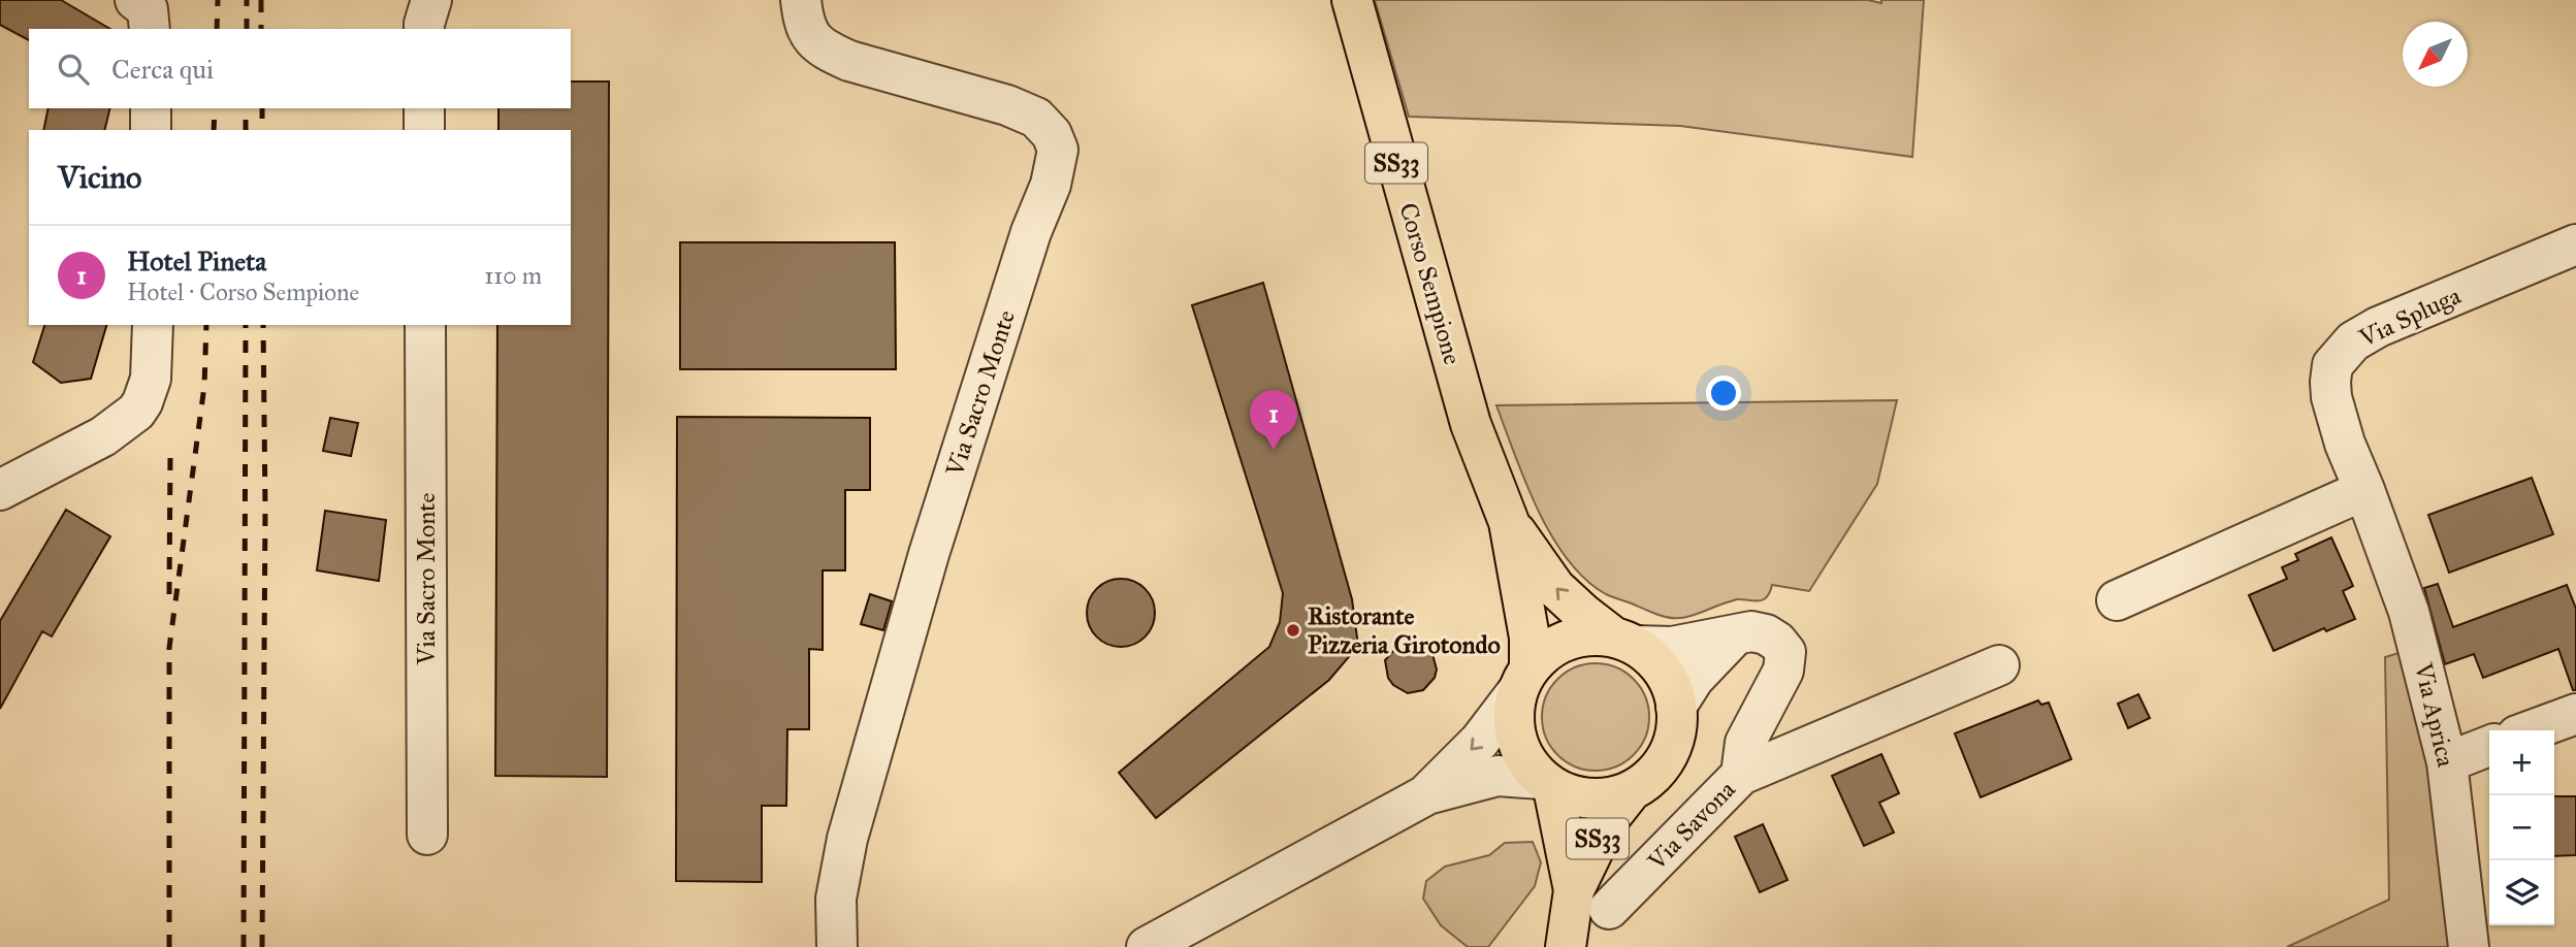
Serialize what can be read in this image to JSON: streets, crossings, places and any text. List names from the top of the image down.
{
  "streets": {
    "main road": ["SS33", "Corso Sempione"],
    "street": [
      "Via Spluga",
      "Via Sacro Monte",
      "Via Aprica",
      "Via Savona"
    ]
  },
  "crossings": [
    ["SS33", "Corso Sempione"],
    ["Via Spluga", "Via Aprica"]
  ],
  "places": ["Ristorante Pizzeria Girotondo"],
  "north": "bottom left",
  "page": {
    "search": "Cerca qui",
    "heading": "Vicino",
    "list": [
      {
        "mark": "1",
        "name": "Hotel Pineta",
        "note": "Hotel · Corso Sempione",
        "value": "110 m"
      }
    ],
    "pins": "1",
    "map_buttons": ["+", "−"]
  }
}
